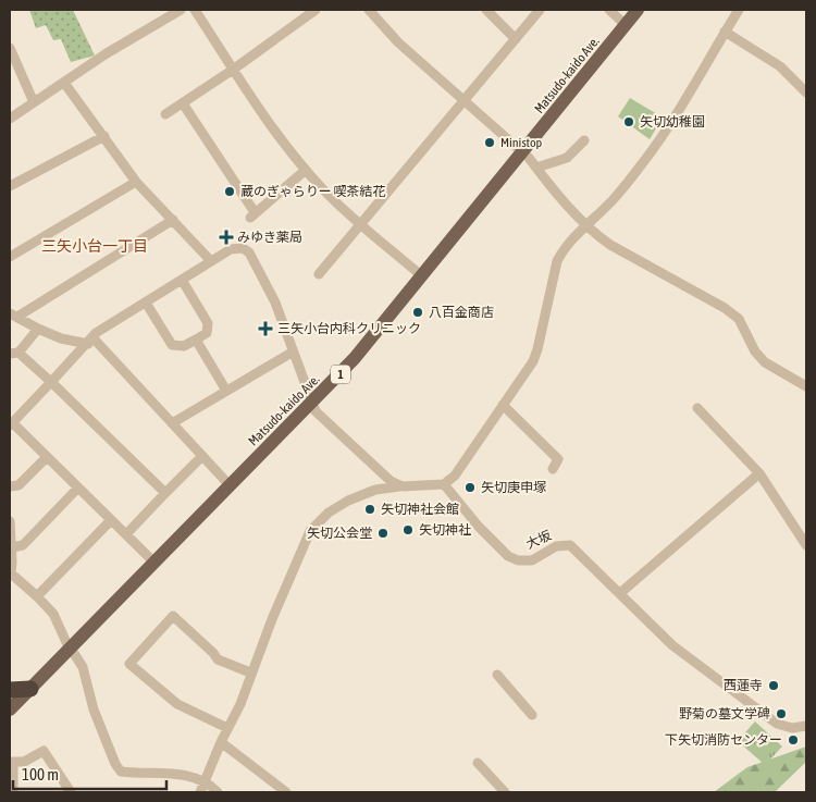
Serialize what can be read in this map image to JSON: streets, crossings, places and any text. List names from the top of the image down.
{
  "streets": {
    "main road": ["Matsudo-kaido Ave.", "1"],
    "street": ["大坂"]
  },
  "districts": ["三矢小台一丁目"],
  "places": {
    "other": [
      "矢切幼稚園",
      "Ministop",
      "蔵のぎゃらりー 喫茶結花",
      "八百金商店",
      "矢切庚申塚",
      "矢切神社会館",
      "矢切神社",
      "矢切公会堂",
      "西蓮寺",
      "野菊の墓文学碑",
      "下矢切消防センター"
    ],
    "health": ["みゆき薬局", "三矢小台内科クリニック"]
  },
  "scale_bar": "100 m"
}
